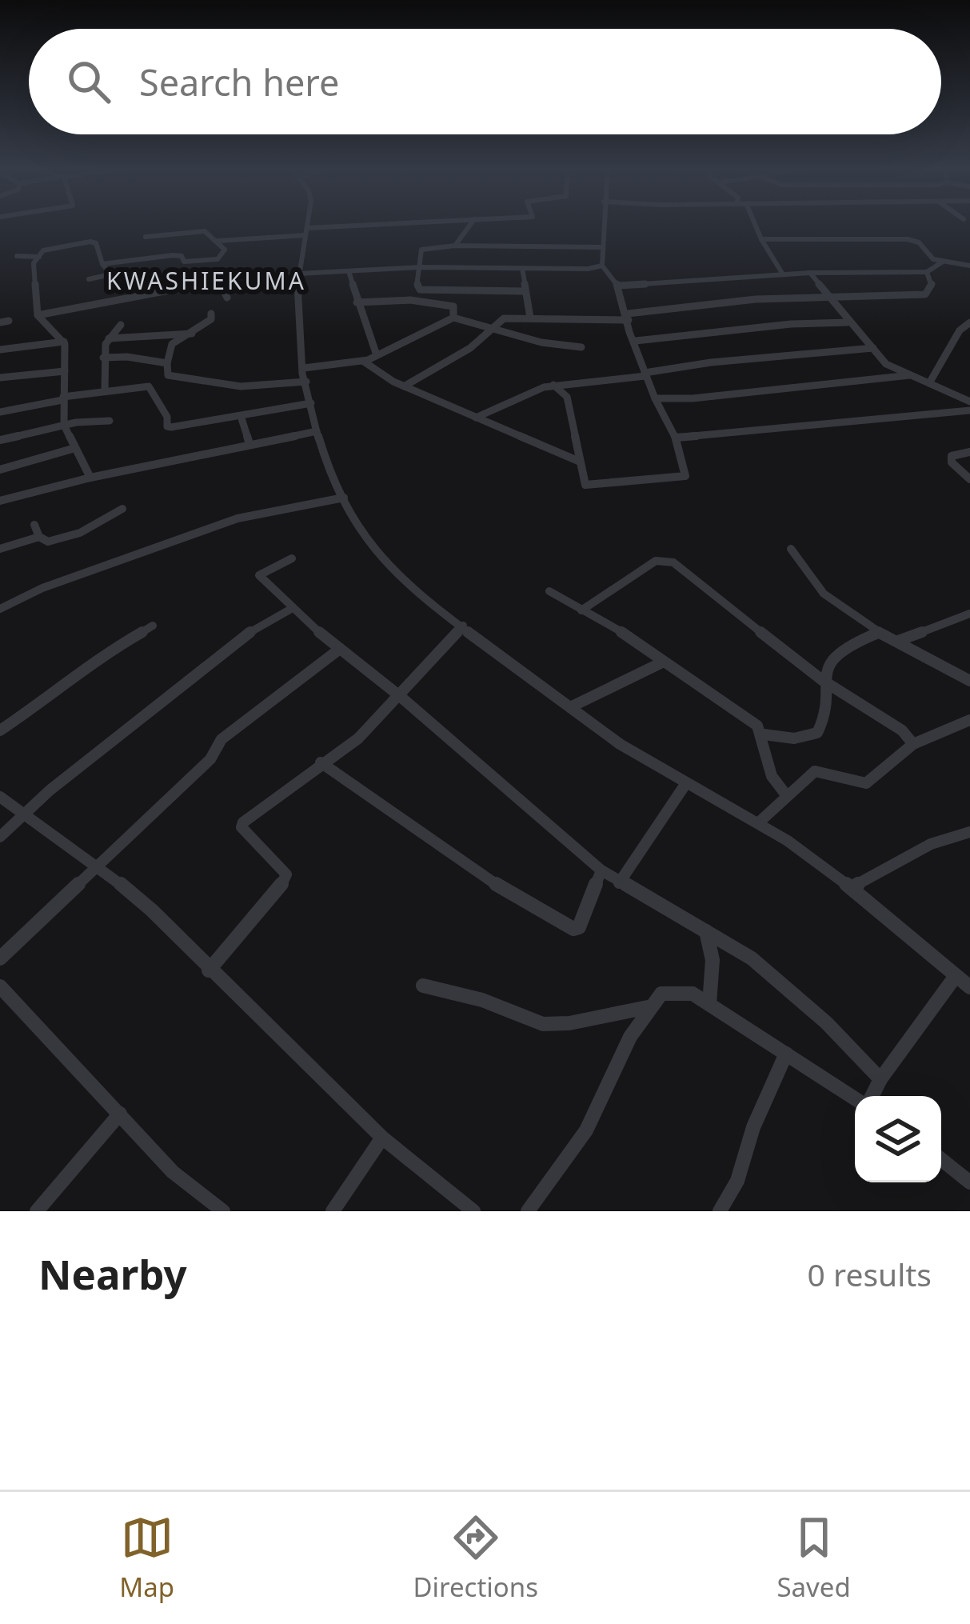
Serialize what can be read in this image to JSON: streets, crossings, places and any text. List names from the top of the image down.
{
  "districts": ["KWASHIEKUMA"],
  "page": {
    "search": "Search here",
    "heading": ["Nearby", "0 results"],
    "nav": ["Map", "Directions", "Saved"]
  }
}
